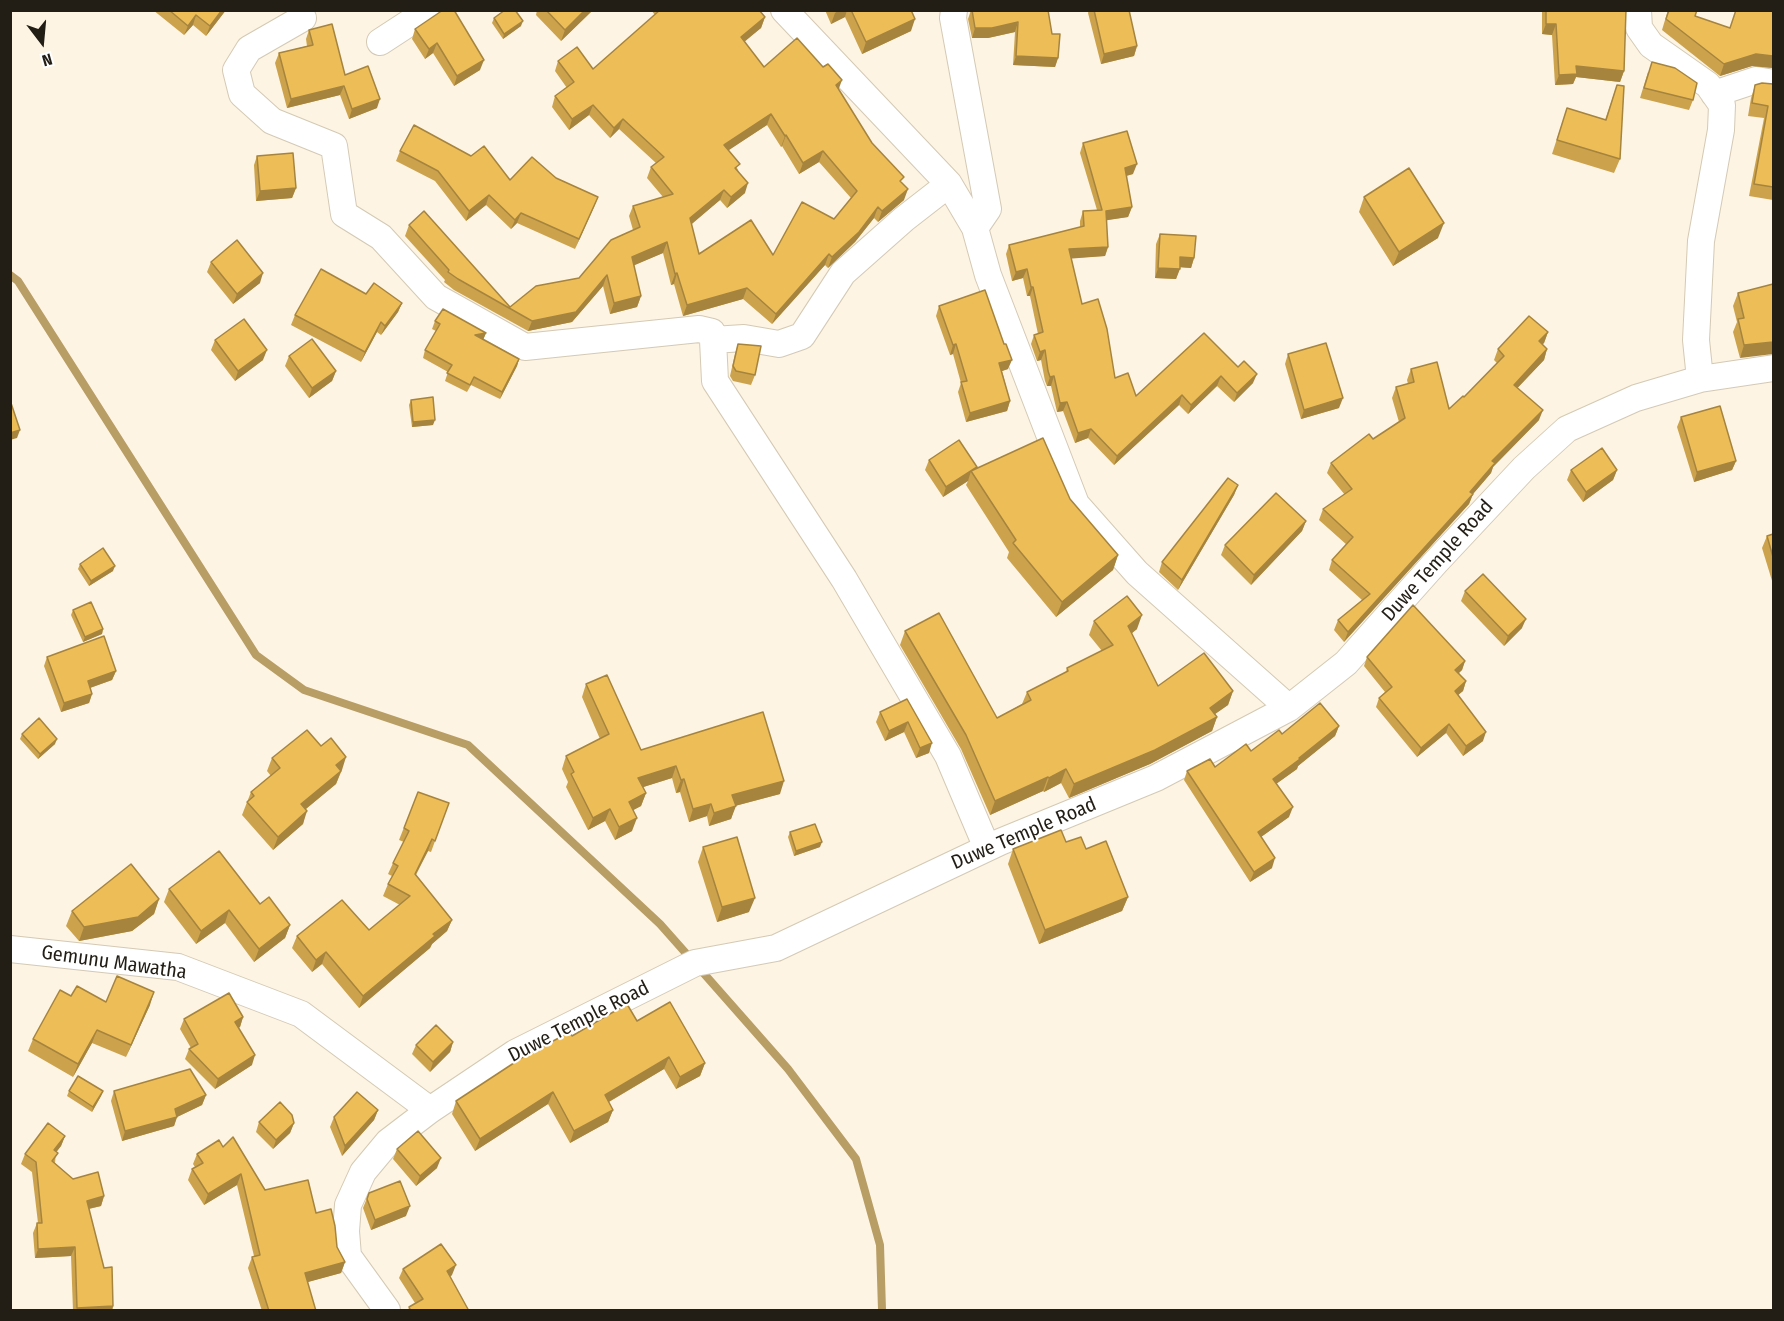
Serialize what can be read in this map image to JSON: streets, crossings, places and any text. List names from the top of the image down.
{
  "streets": {
    "street": ["Duwe Temple Road", "Gemunu Mawatha"]
  },
  "crossings": [
    ["Duwe Temple Road", "Gemunu Mawatha"]
  ],
  "north": "bottom"
}
